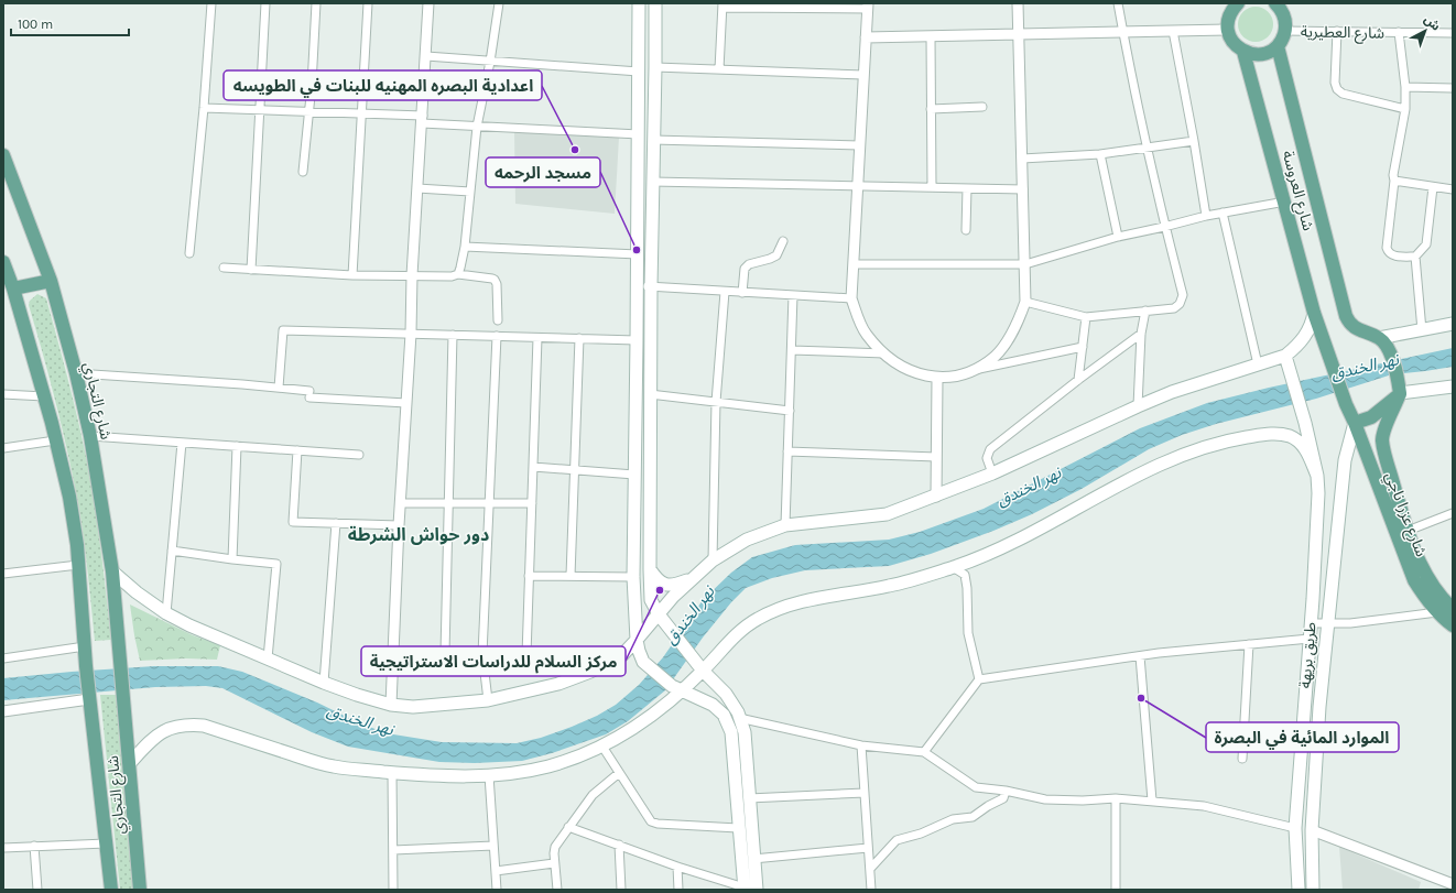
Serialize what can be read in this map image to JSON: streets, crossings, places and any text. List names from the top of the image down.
{
  "streets": {
    "main road": [
      "شارع العروسة",
      "شارع التجاري",
      "شارع عزرا ناجي",
      "طريق بريهة"
    ],
    "street": ["شارع العطيرية"]
  },
  "crossings": [
    ["شارع العروسة", "شارع عزرا ناجي"],
    ["شارع عزرا ناجي", "طريق بريهة"]
  ],
  "districts": ["دور حواش الشرطة"],
  "water": ["نهر الخندق"],
  "places": [
    "اعدادية البصره المهنيه للبنات في الطويسه",
    "مسجد الرحمه",
    "مركز السلام للدراسات الاستراتيجية",
    "الموارد المائية في البصرة"
  ],
  "scale_bar": "100 m",
  "north": "top right"
}
